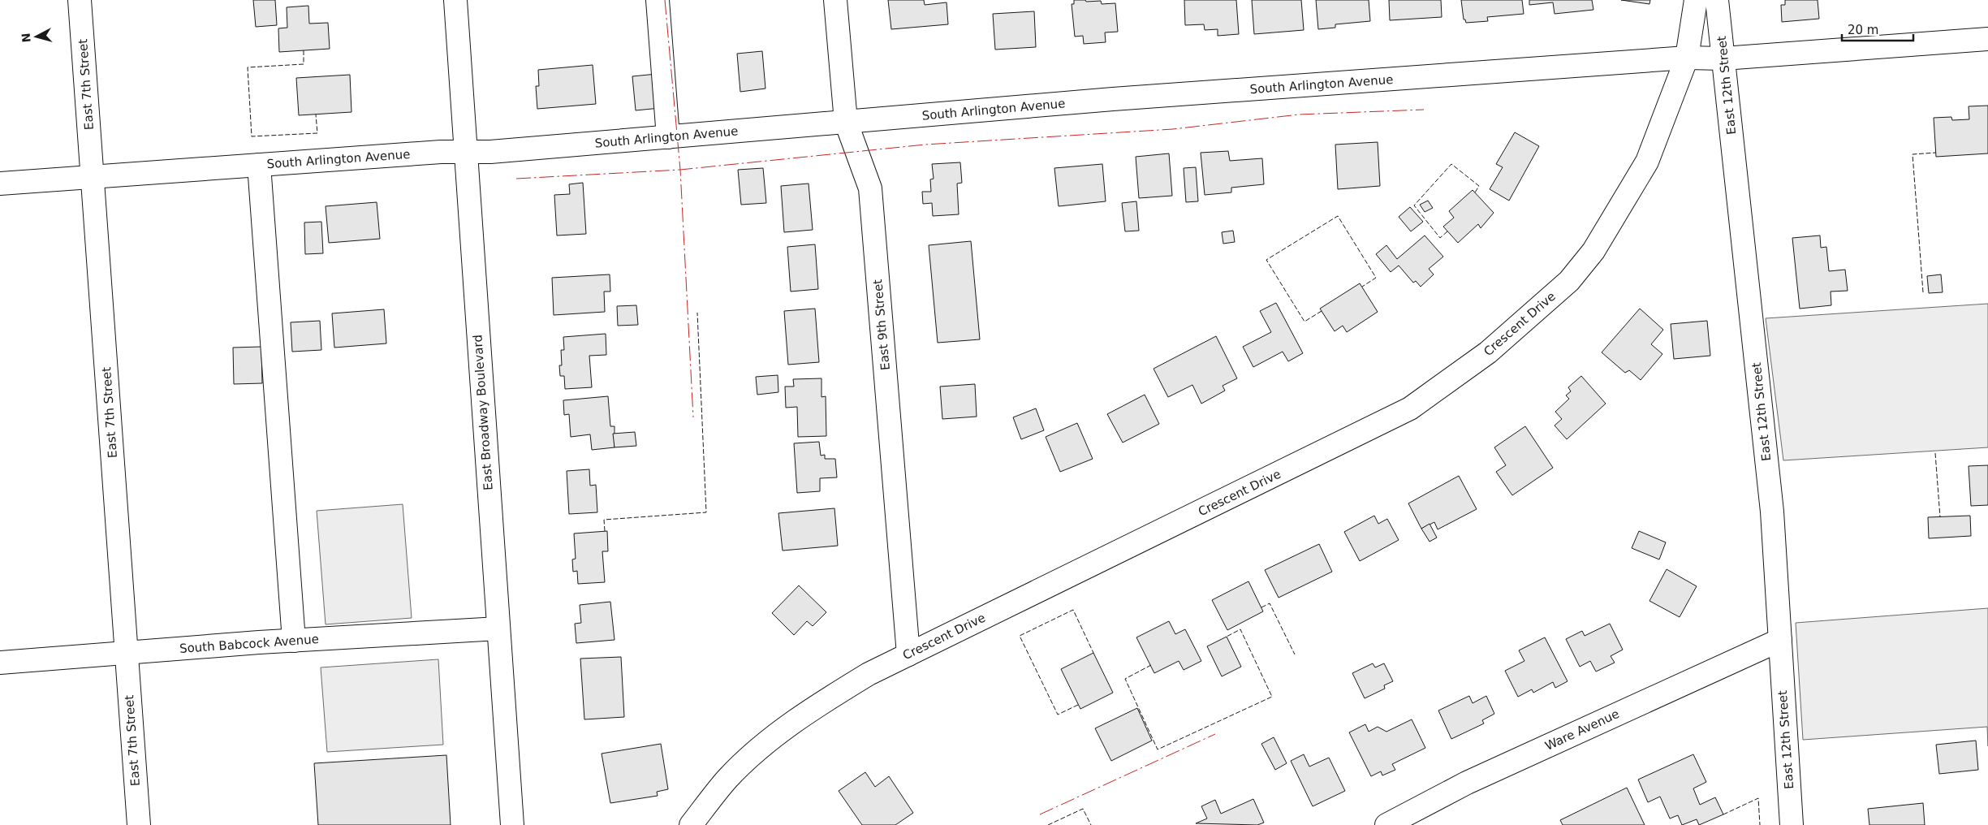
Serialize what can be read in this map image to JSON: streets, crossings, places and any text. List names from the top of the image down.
{
  "streets": {
    "main road": [
      "East 7th Street",
      "South Arlington Avenue",
      "East 12th Street",
      "Crescent Drive",
      "East 9th Street",
      "East Broadway Boulevard",
      "South Babcock Avenue",
      "Ware Avenue"
    ]
  },
  "crossings": [
    ["East 7th Street", "South Arlington Avenue"],
    ["East 7th Street", "South Babcock Avenue"],
    ["South Arlington Avenue", "East 12th Street"],
    ["South Arlington Avenue", "Crescent Drive"],
    ["South Arlington Avenue", "East 9th Street"],
    ["South Arlington Avenue", "East Broadway Boulevard"],
    ["East 12th Street", "Ware Avenue"],
    ["Crescent Drive", "East 9th Street"],
    ["East Broadway Boulevard", "South Babcock Avenue"]
  ],
  "scale_bar": "20 m",
  "north": "left"
}
